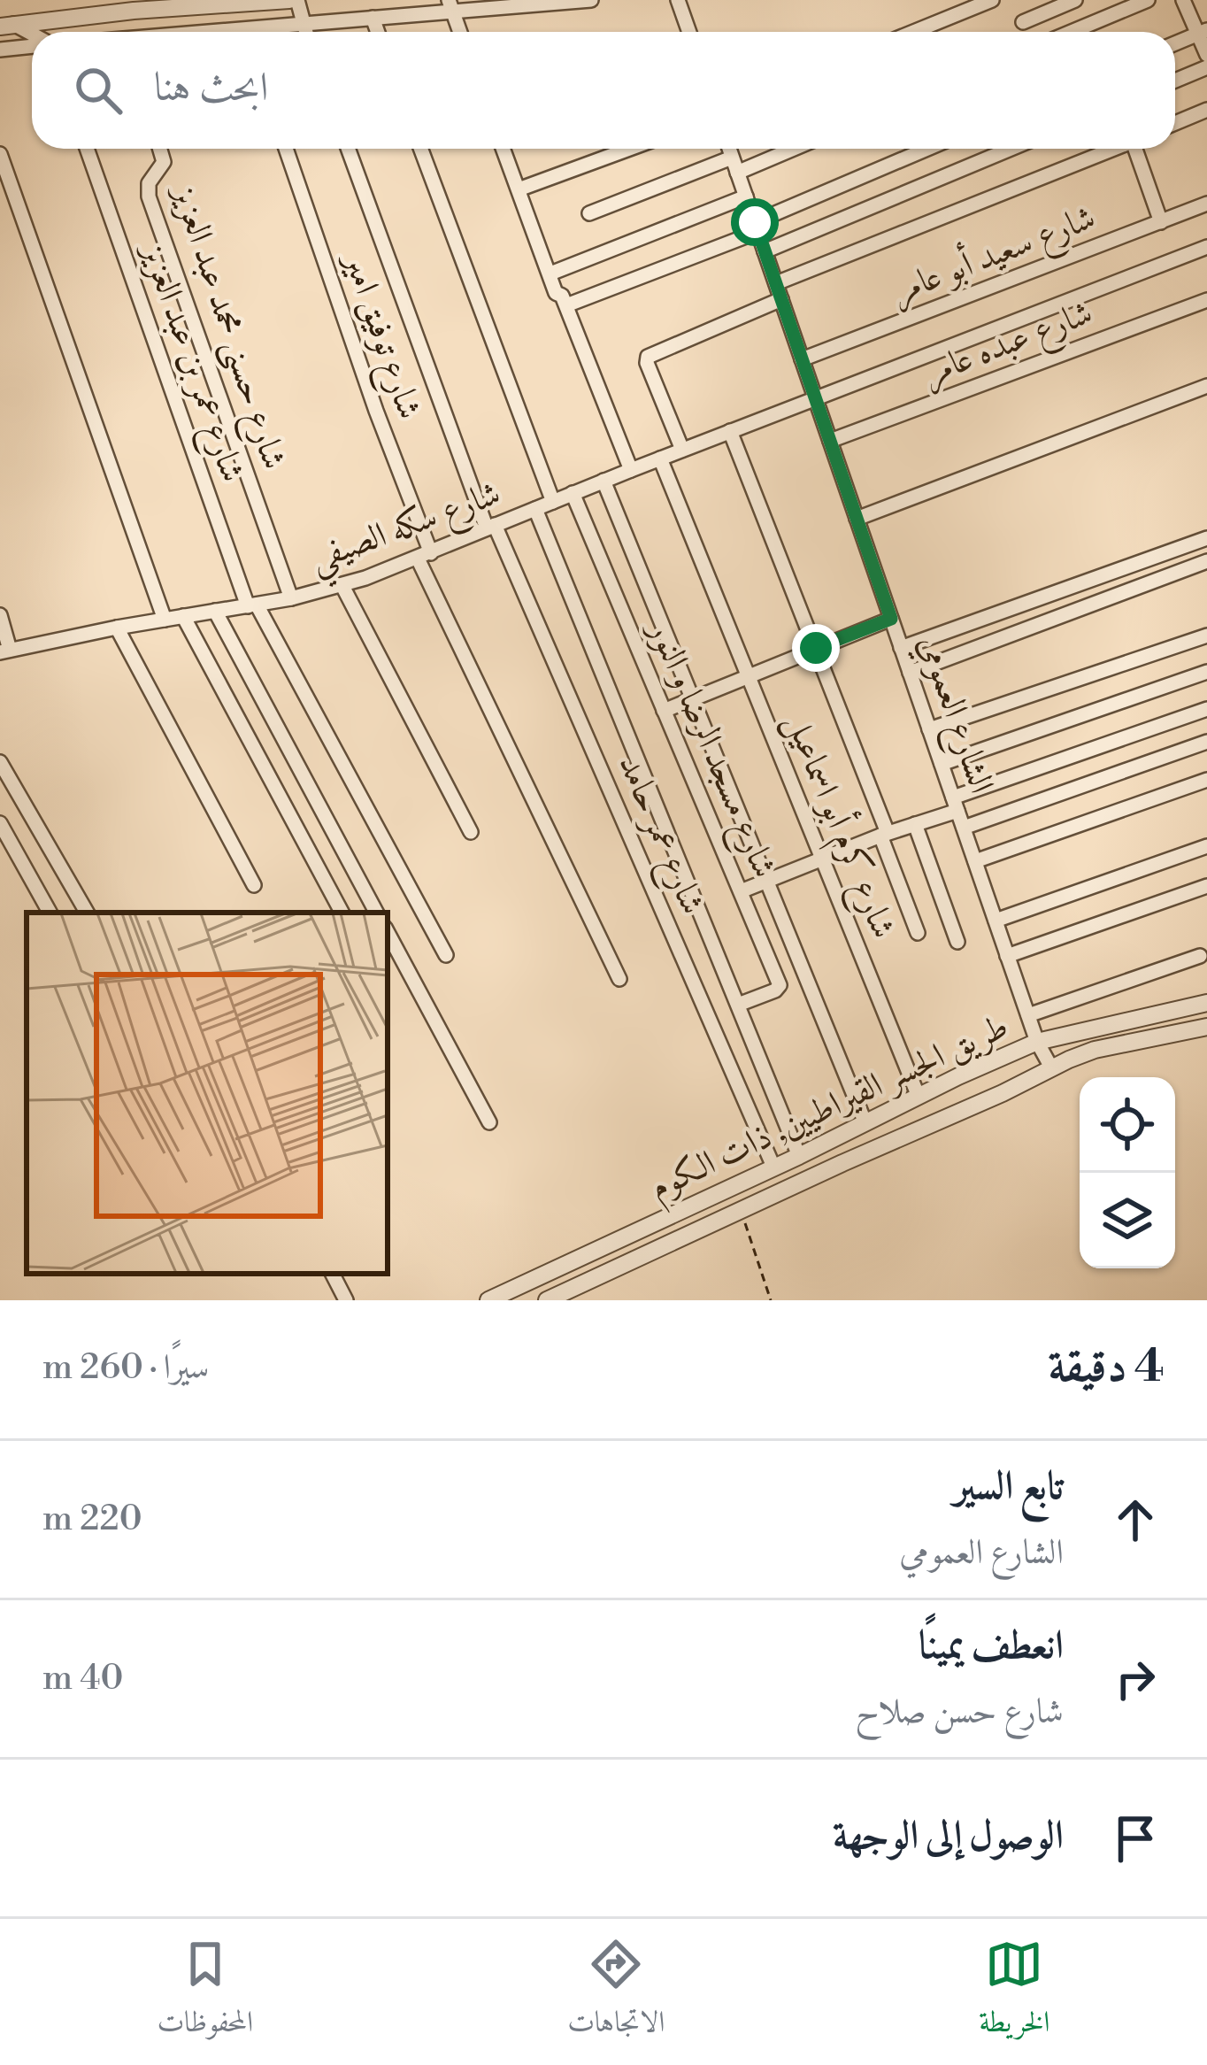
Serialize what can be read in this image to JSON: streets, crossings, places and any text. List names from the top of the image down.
{
  "streets": {
    "street": [
      "شارع سعيد أبو عامر",
      "شارع حسنى محمد عبد العزيز",
      "شارع توفيق امير",
      "شارع عبده عامر",
      "شارع عمر بن عبد العزيز",
      "شارع سكه الصيفي",
      "الشارع العمومي",
      "شارع مسجد الرضا و النور",
      "شارع كرم أبو اسماعيل",
      "شارع عمر حامد",
      "طريق الجسر القيراطيين, ذات الكوم"
    ]
  },
  "crossings": [
    ["شارع سعيد أبو عامر", "الشارع العمومي"],
    ["شارع حسنى محمد عبد العزيز", "شارع سكه الصيفي"],
    ["شارع توفيق امير", "شارع سكه الصيفي"],
    ["شارع عبده عامر", "الشارع العمومي"],
    ["شارع عمر بن عبد العزيز", "شارع سكه الصيفي"],
    ["شارع سكه الصيفي", "الشارع العمومي"],
    ["شارع سكه الصيفي", "شارع مسجد الرضا و النور"],
    ["شارع سكه الصيفي", "شارع كرم أبو اسماعيل"],
    ["شارع سكه الصيفي", "شارع عمر حامد"],
    ["الشارع العمومي", "طريق الجسر القيراطيين, ذات الكوم"],
    ["شارع كرم أبو اسماعيل", "طريق الجسر القيراطيين, ذات الكوم"],
    ["شارع عمر حامد", "طريق الجسر القيراطيين, ذات الكوم"]
  ],
  "page": {
    "search": "ابحث هنا",
    "heading": ["4 دقيقة", "سيرًا · 260 m"],
    "list": [
      ["تابع السير", "الشارع العمومي", "220 m"],
      ["انعطف يمينًا", "شارع حسن صلاح", "40 m"],
      "الوصول إلى الوجهة"
    ],
    "nav": ["الخريطة", "الاتجاهات", "المحفوظات"]
  }
}
